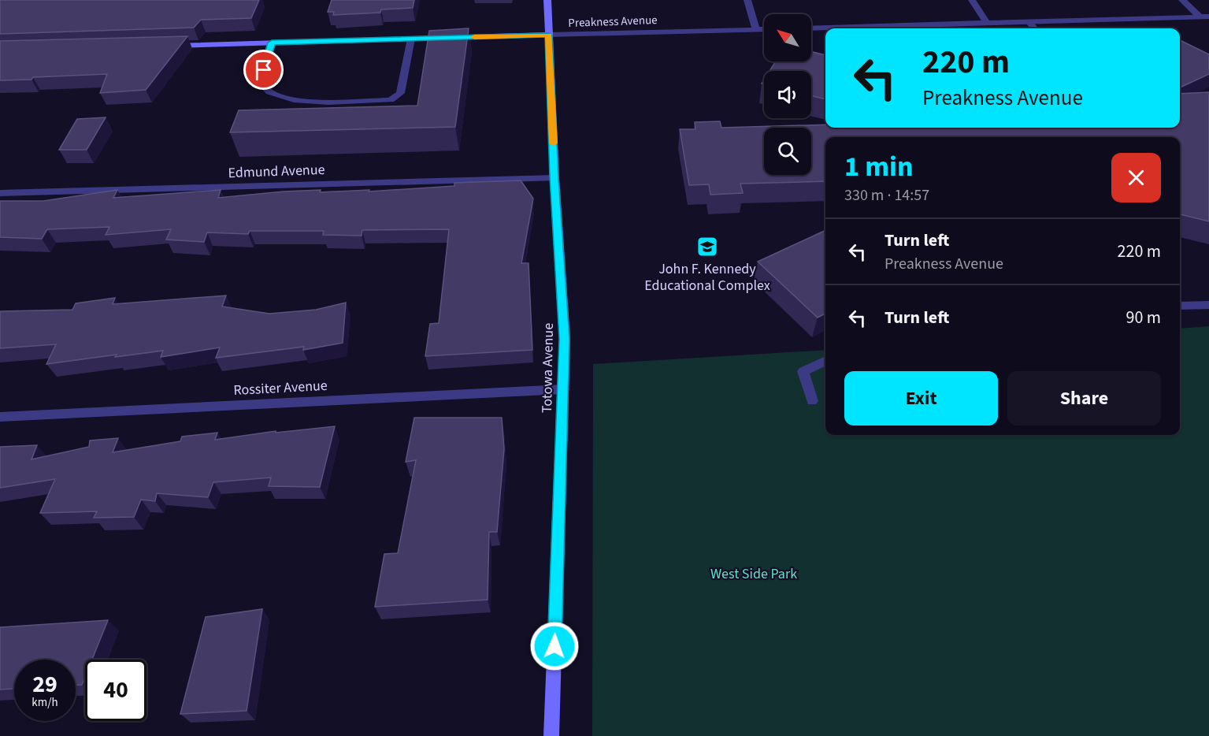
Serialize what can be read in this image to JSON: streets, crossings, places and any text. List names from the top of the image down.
{
  "streets": {
    "street": [
      "Preakness Avenue",
      "Edmund Avenue",
      "Totowa Avenue",
      "Rossiter Avenue"
    ]
  },
  "crossings": [
    ["Preakness Avenue", "Totowa Avenue"],
    ["Edmund Avenue", "Totowa Avenue"],
    ["Totowa Avenue", "Rossiter Avenue"]
  ],
  "parks": ["West Side Park"],
  "places": {
    "school or university": ["John F. Kennedy Educational Complex"]
  },
  "north": "top left",
  "page": {
    "turn": ["220 m", "Preakness Avenue"],
    "heading": ["1 min", "330 m · 14:57"],
    "list": [
      {
        "name": "Turn left",
        "note": "Preakness Avenue",
        "value": "220 m"
      },
      {
        "name": "Turn left",
        "value": "90 m"
      }
    ],
    "buttons": ["Exit", "Share"],
    "speed": "29 km/h",
    "limit": "40"
  }
}
